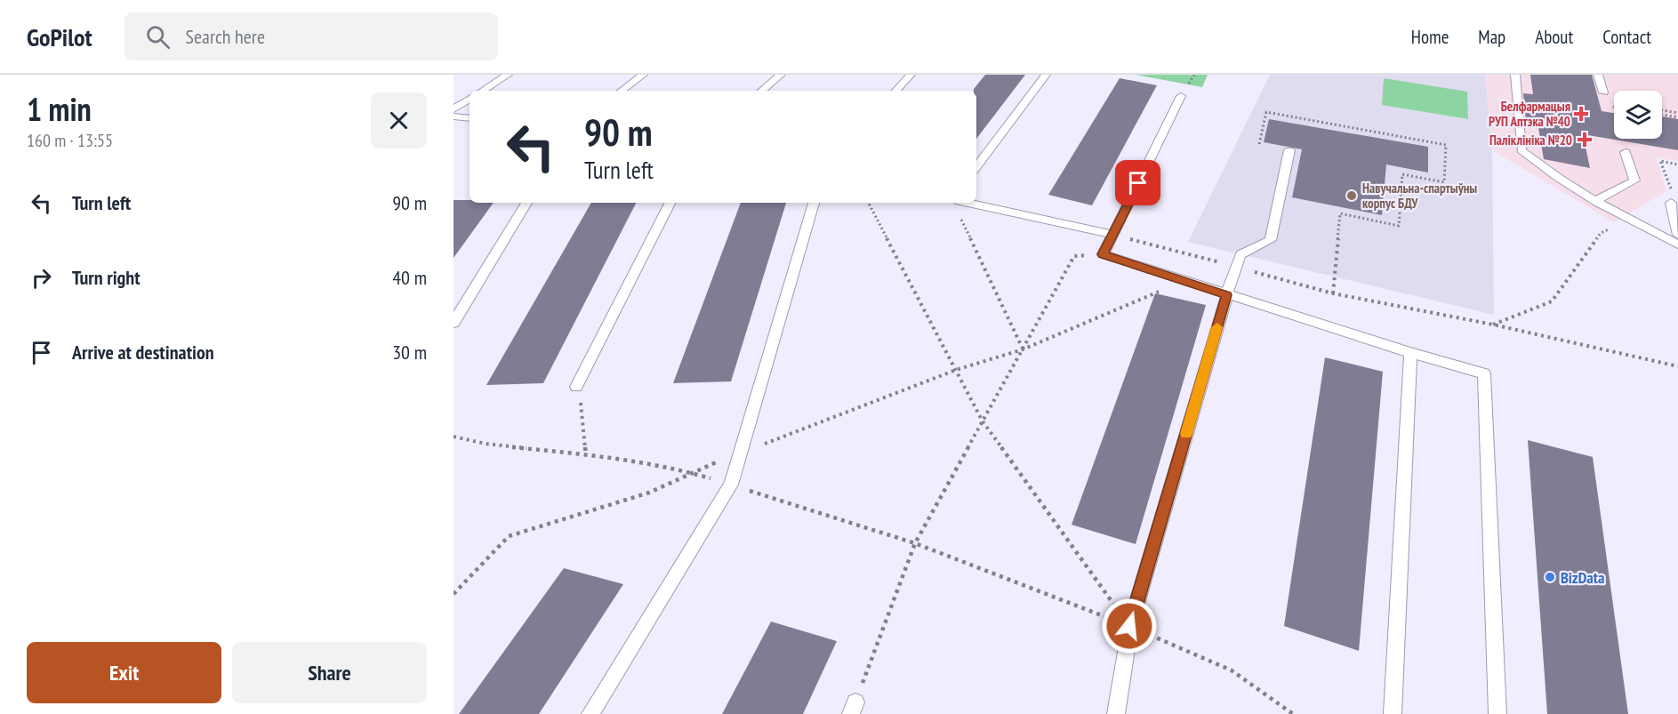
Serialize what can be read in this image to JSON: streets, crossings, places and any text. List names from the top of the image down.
{
  "places": {
    "health": ["Белфармацыя РУП Аптэка №40", "Паліклініка №20"],
    "other": ["Навучальна-спартыўны корпус БДУ", "BizData"]
  },
  "page": {
    "header": "GoPilot",
    "search": "Search here",
    "nav": [
      "Home",
      "Map",
      "About",
      "Contact"
    ],
    "heading": ["1 min", "160 m · 13:55"],
    "turn": ["90 m", "Turn left"],
    "list": [
      {
        "name": "Turn left",
        "value": "90 m"
      },
      {
        "name": "Turn right",
        "value": "40 m"
      },
      {
        "name": "Arrive at destination",
        "value": "30 m"
      }
    ],
    "buttons": ["Exit", "Share"]
  }
}
